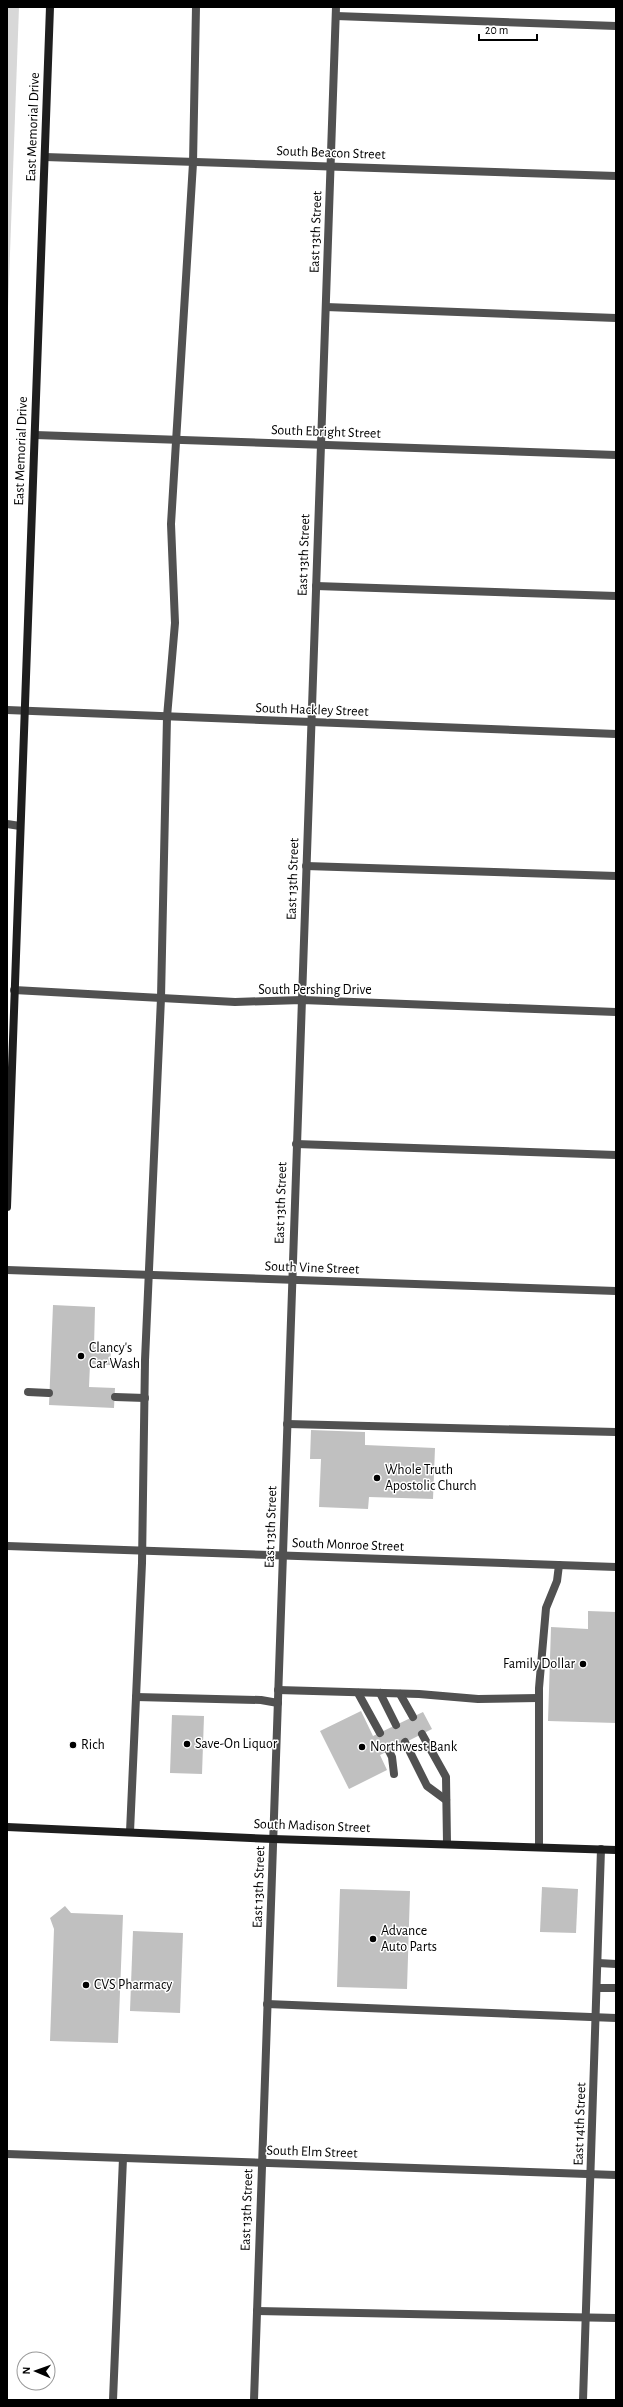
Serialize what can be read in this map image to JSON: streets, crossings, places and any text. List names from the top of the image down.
{
  "streets": {
    "main road": ["East Memorial Drive", "South Madison Street"],
    "street": [
      "South Beacon Street",
      "East 13th Street",
      "South Ebright Street",
      "South Hackley Street",
      "South Pershing Drive",
      "South Vine Street",
      "South Monroe Street",
      "East 14th Street",
      "South Elm Street"
    ]
  },
  "crossings": [
    ["East Memorial Drive", "South Beacon Street"],
    ["East Memorial Drive", "South Ebright Street"],
    ["East Memorial Drive", "South Hackley Street"],
    ["East Memorial Drive", "South Pershing Drive"],
    ["South Beacon Street", "East 13th Street"],
    ["East 13th Street", "South Ebright Street"],
    ["East 13th Street", "South Hackley Street"],
    ["East 13th Street", "South Pershing Drive"],
    ["East 13th Street", "South Vine Street"],
    ["East 13th Street", "South Monroe Street"],
    ["East 13th Street", "South Madison Street"],
    ["East 13th Street", "South Elm Street"],
    ["South Madison Street", "East 14th Street"],
    ["East 14th Street", "South Elm Street"]
  ],
  "places": [
    "Clancy's Car Wash",
    "Whole Truth Apostolic Church",
    "Family Dollar",
    "Save-On Liquor",
    "Rich",
    "Northwest Bank",
    "Advance Auto Parts",
    "CVS Pharmacy"
  ],
  "scale_bar": "20 m",
  "north": "left"
}
